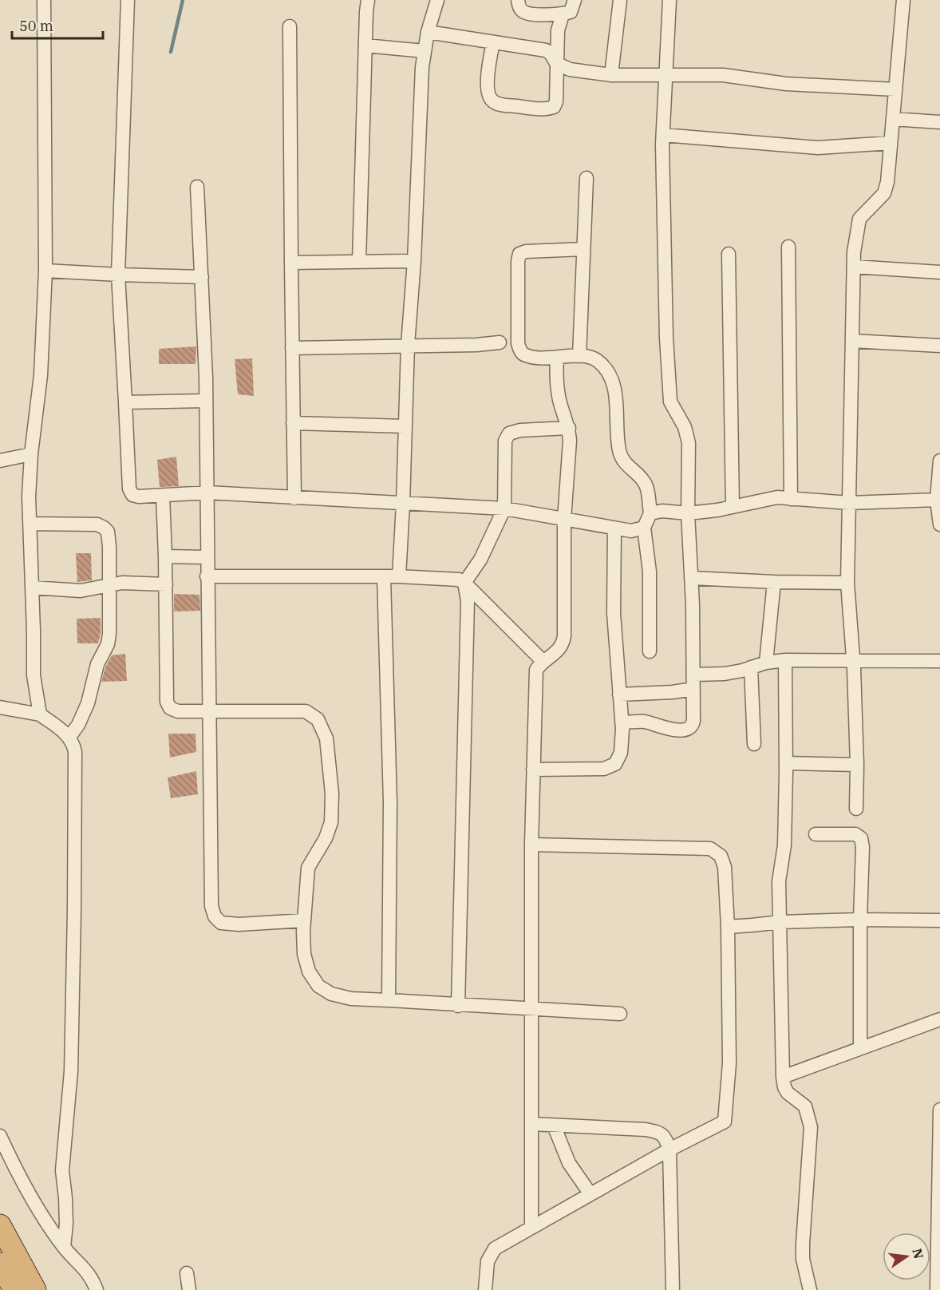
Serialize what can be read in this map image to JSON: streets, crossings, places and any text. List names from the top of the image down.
{
  "scale_bar": "50 m",
  "north": "right"
}
